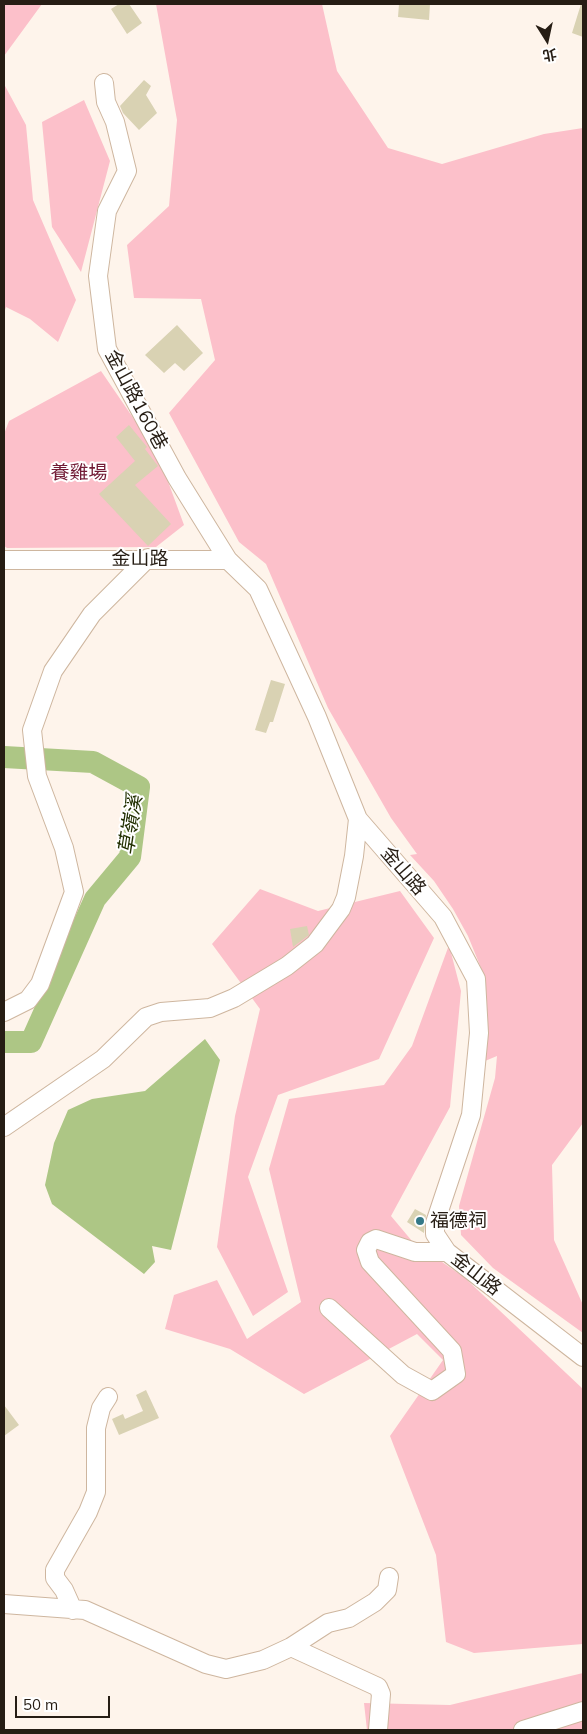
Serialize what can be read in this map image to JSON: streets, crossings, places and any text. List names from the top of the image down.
{
  "streets": {
    "street": ["金山路160巷", "金山路"]
  },
  "crossings": [
    ["金山路160巷", "金山路"]
  ],
  "water": ["草嶺溪"],
  "parks": ["養雞場"],
  "places": ["福德祠"],
  "scale_bar": "50 m",
  "north": "bottom"
}
